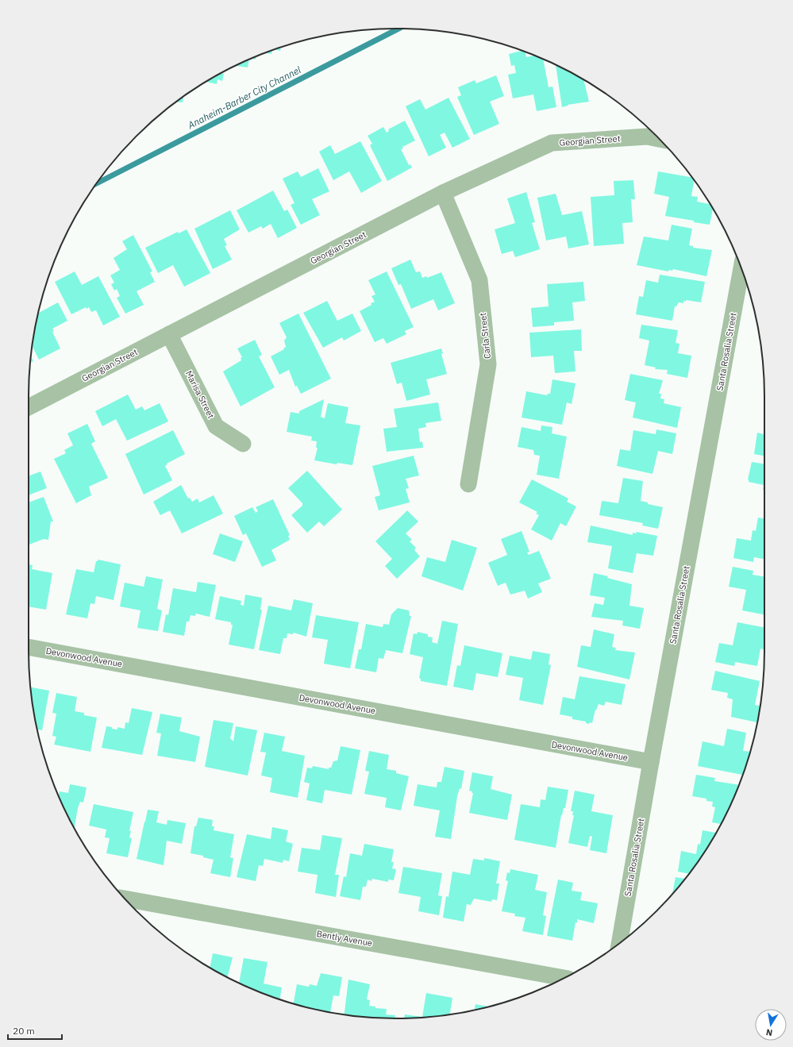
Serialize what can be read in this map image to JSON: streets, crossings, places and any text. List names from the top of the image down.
{
  "streets": {
    "street": [
      "Georgian Street",
      "Carla Street",
      "Santa Rosalia Street",
      "Marisa Street",
      "Devonwood Avenue",
      "Bently Avenue"
    ]
  },
  "crossings": [
    ["Georgian Street", "Carla Street"],
    ["Georgian Street", "Marisa Street"],
    ["Santa Rosalia Street", "Devonwood Avenue"]
  ],
  "water": ["Anaheim-Barber City Channel"],
  "scale_bar": "20 m",
  "north": "bottom"
}
